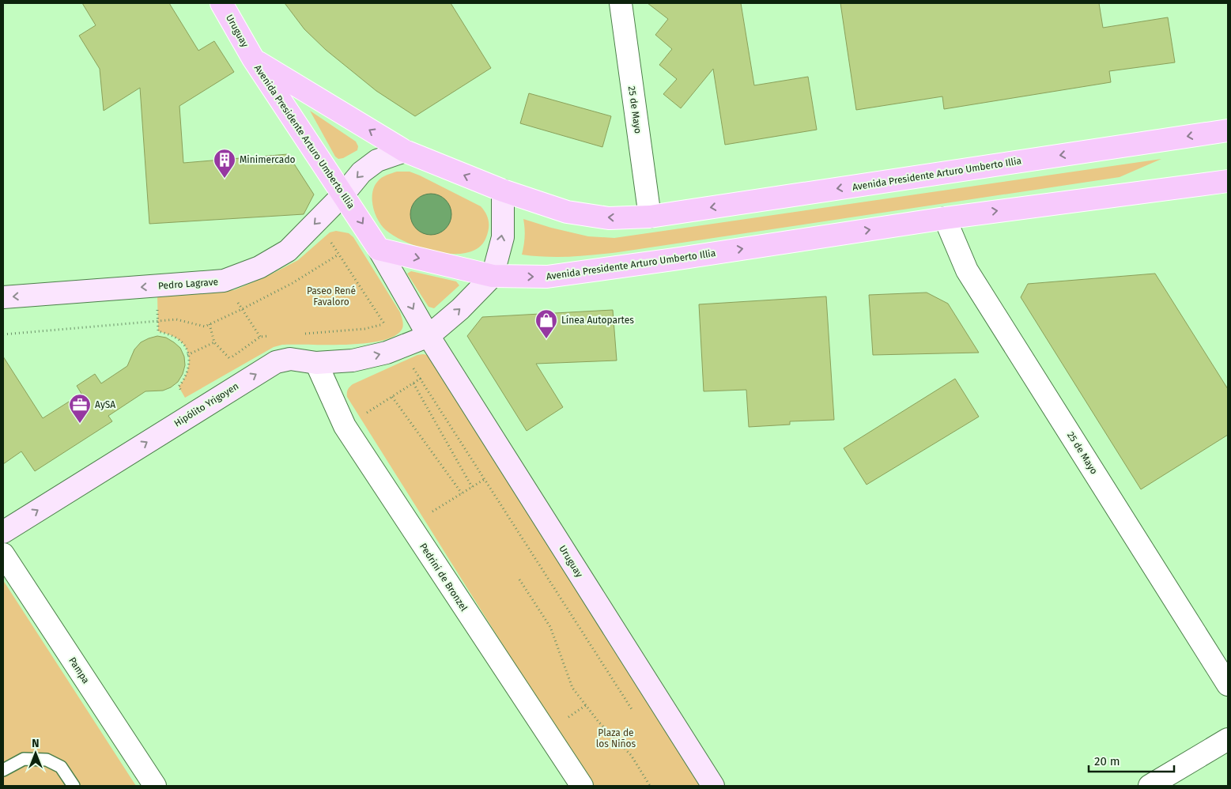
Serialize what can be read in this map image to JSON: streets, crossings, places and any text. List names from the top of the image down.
{
  "streets": {
    "main road": ["Uruguay", "Avenida Presidente Arturo Umberto Illia"],
    "street": [
      "25 de Mayo",
      "Pedro Lagrave",
      "Hipólito Yrigoyen",
      "Pedrini de Bronzel",
      "Pampa"
    ]
  },
  "crossings": [
    ["Uruguay", "Avenida Presidente Arturo Umberto Illia"],
    ["Uruguay", "Hipólito Yrigoyen"],
    ["25 de Mayo", "Avenida Presidente Arturo Umberto Illia"],
    ["Avenida Presidente Arturo Umberto Illia", "Pedro Lagrave"],
    ["Avenida Presidente Arturo Umberto Illia", "Hipólito Yrigoyen"],
    ["Hipólito Yrigoyen", "Pedrini de Bronzel"]
  ],
  "one_way": ["Pedro Lagrave", "Hipólito Yrigoyen"],
  "parks": ["Paseo René Favaloro", "Plaza de los Niños"],
  "places": {
    "building": ["Minimercado"],
    "shop": ["Línea Autopartes"],
    "office": ["AySA"]
  },
  "scale_bar": "20 m",
  "north": "top"
}
